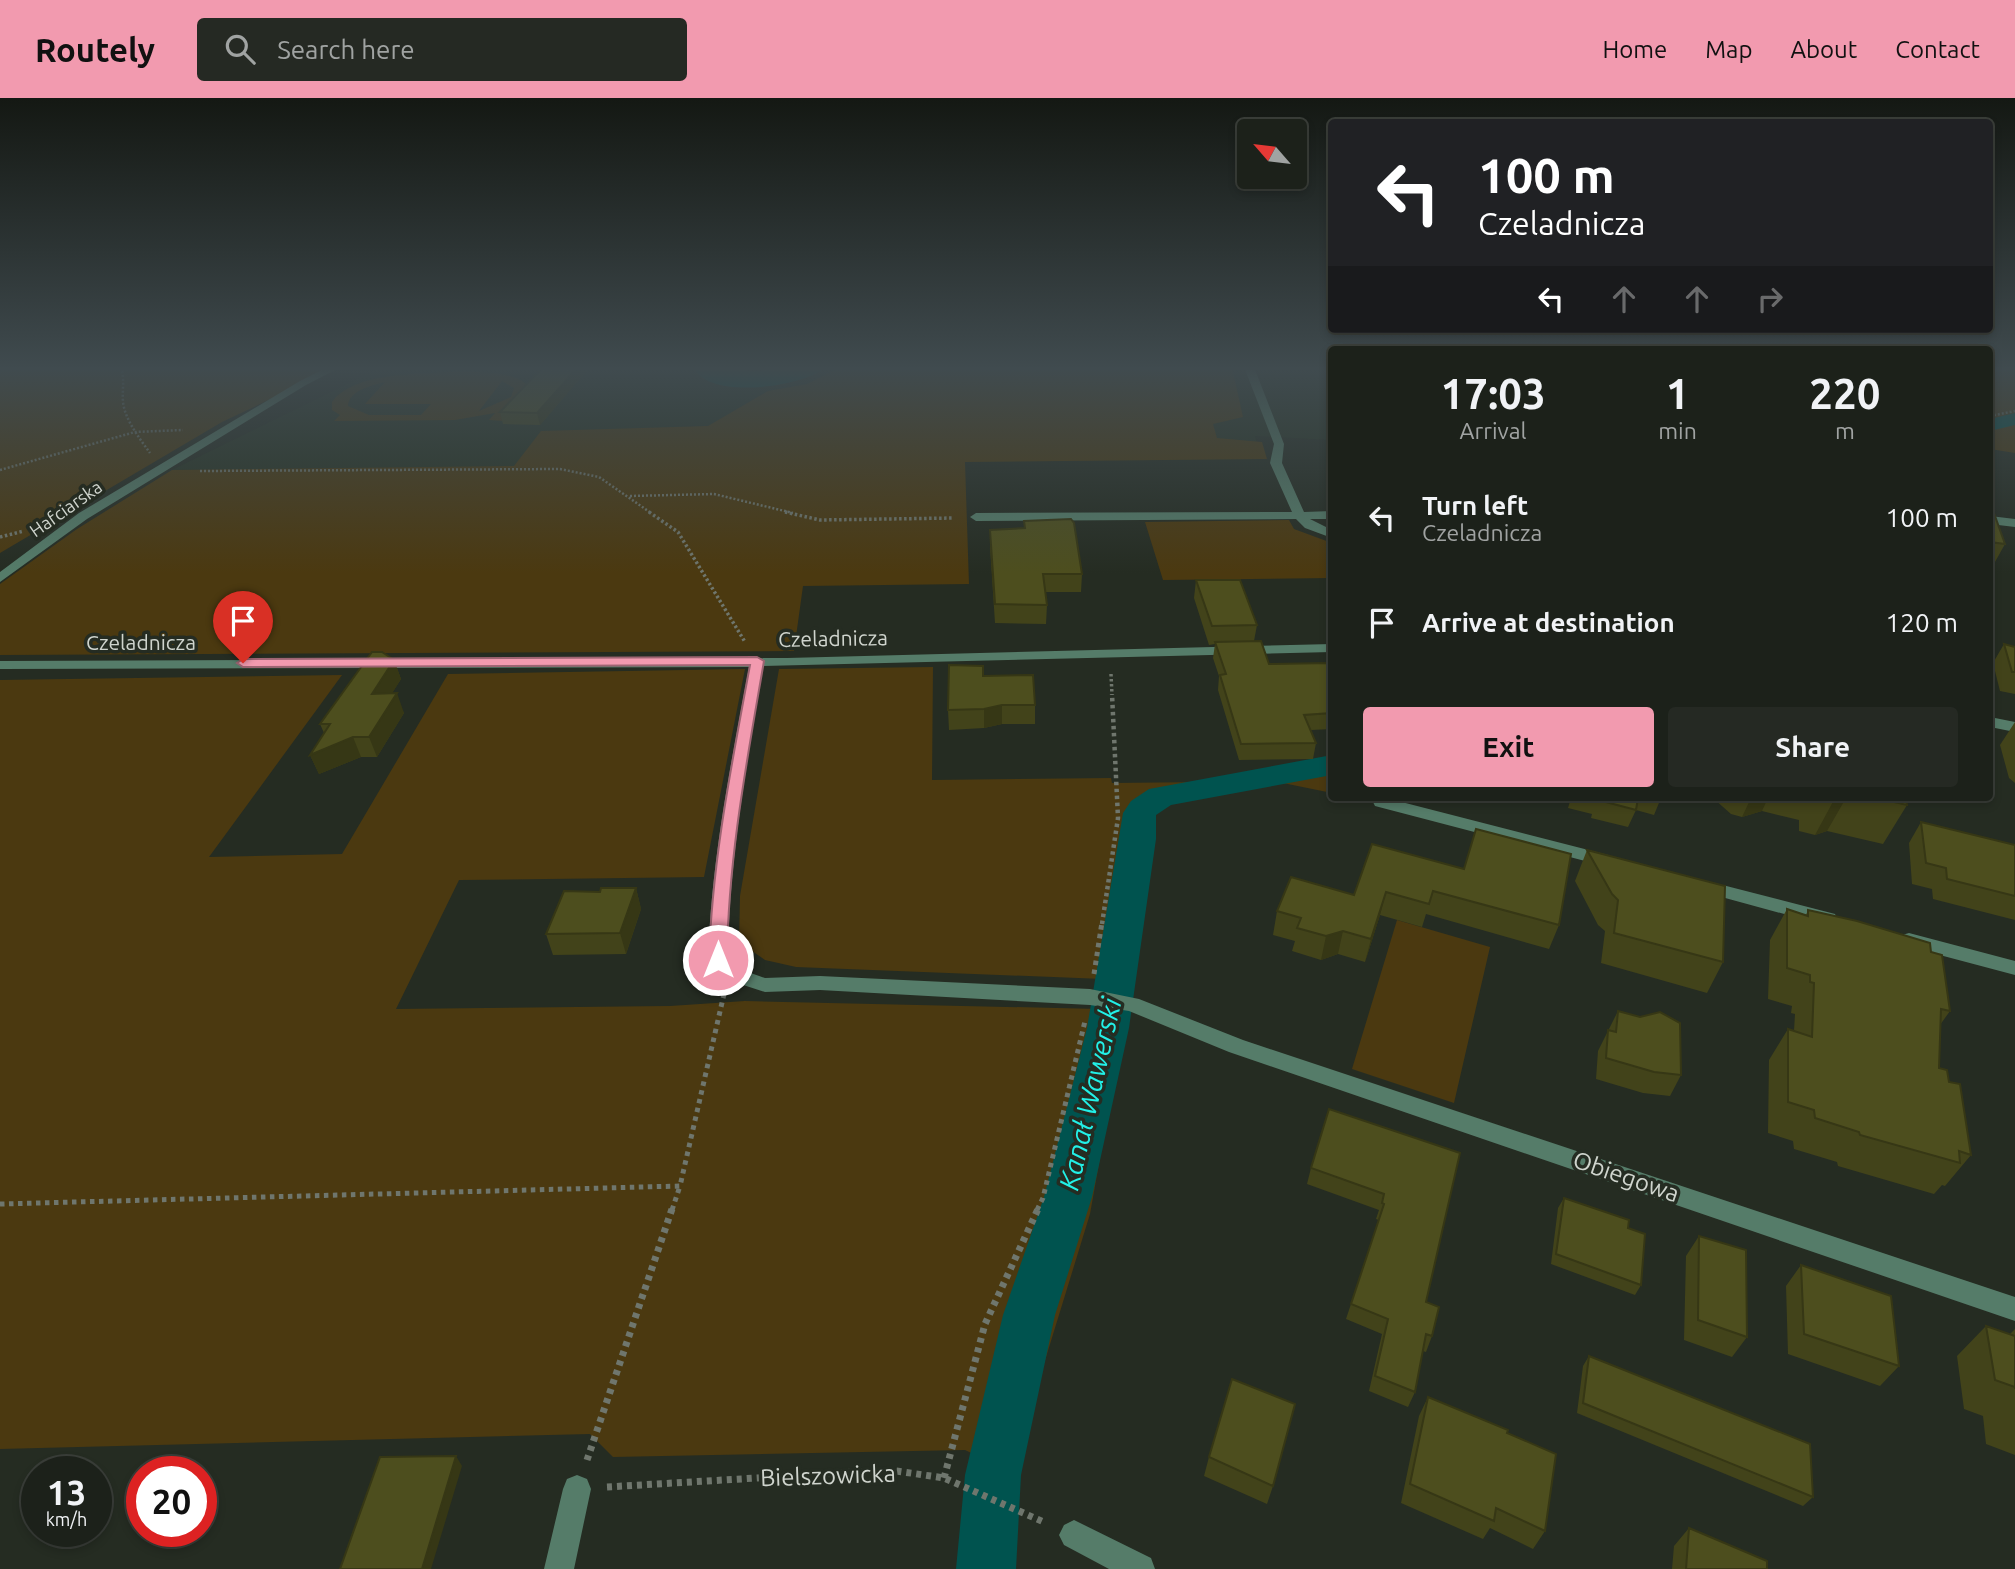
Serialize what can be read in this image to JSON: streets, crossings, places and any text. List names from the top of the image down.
{
  "streets": {
    "street": ["Hafciarska", "Czeladnicza", "Obiegowa"],
    "path": ["Bielszowicka"]
  },
  "water": ["Kanał Wawerski"],
  "north": "top left",
  "page": {
    "header": "Routely",
    "search": "Search here",
    "nav": [
      "Home",
      "Map",
      "About",
      "Contact"
    ],
    "turn": ["100 m", "Czeladnicza"],
    "eta": [
      "17:03",
      "Arrival",
      "1",
      "min",
      "220",
      "m"
    ],
    "list": [
      {
        "name": "Turn left",
        "note": "Czeladnicza",
        "value": "100 m"
      },
      {
        "name": "Arrive at destination",
        "value": "120 m"
      }
    ],
    "buttons": ["Exit", "Share"],
    "speed": "13 km/h",
    "limit": "20"
  }
}
